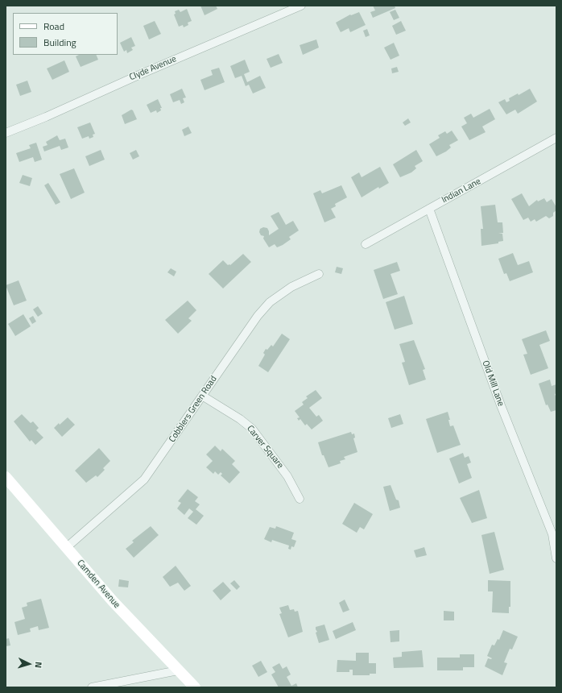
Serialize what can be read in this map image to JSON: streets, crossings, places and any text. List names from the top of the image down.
{
  "streets": {
    "street": [
      "Clyde Avenue",
      "Indian Lane",
      "Old Mill Lane",
      "Cobblers Green Road",
      "Carver Square",
      "Camden Avenue"
    ]
  },
  "crossings": [
    ["Indian Lane", "Old Mill Lane"],
    ["Cobblers Green Road", "Carver Square"],
    ["Cobblers Green Road", "Camden Avenue"]
  ],
  "legend": ["Road", "Building"],
  "north": "right"
}
